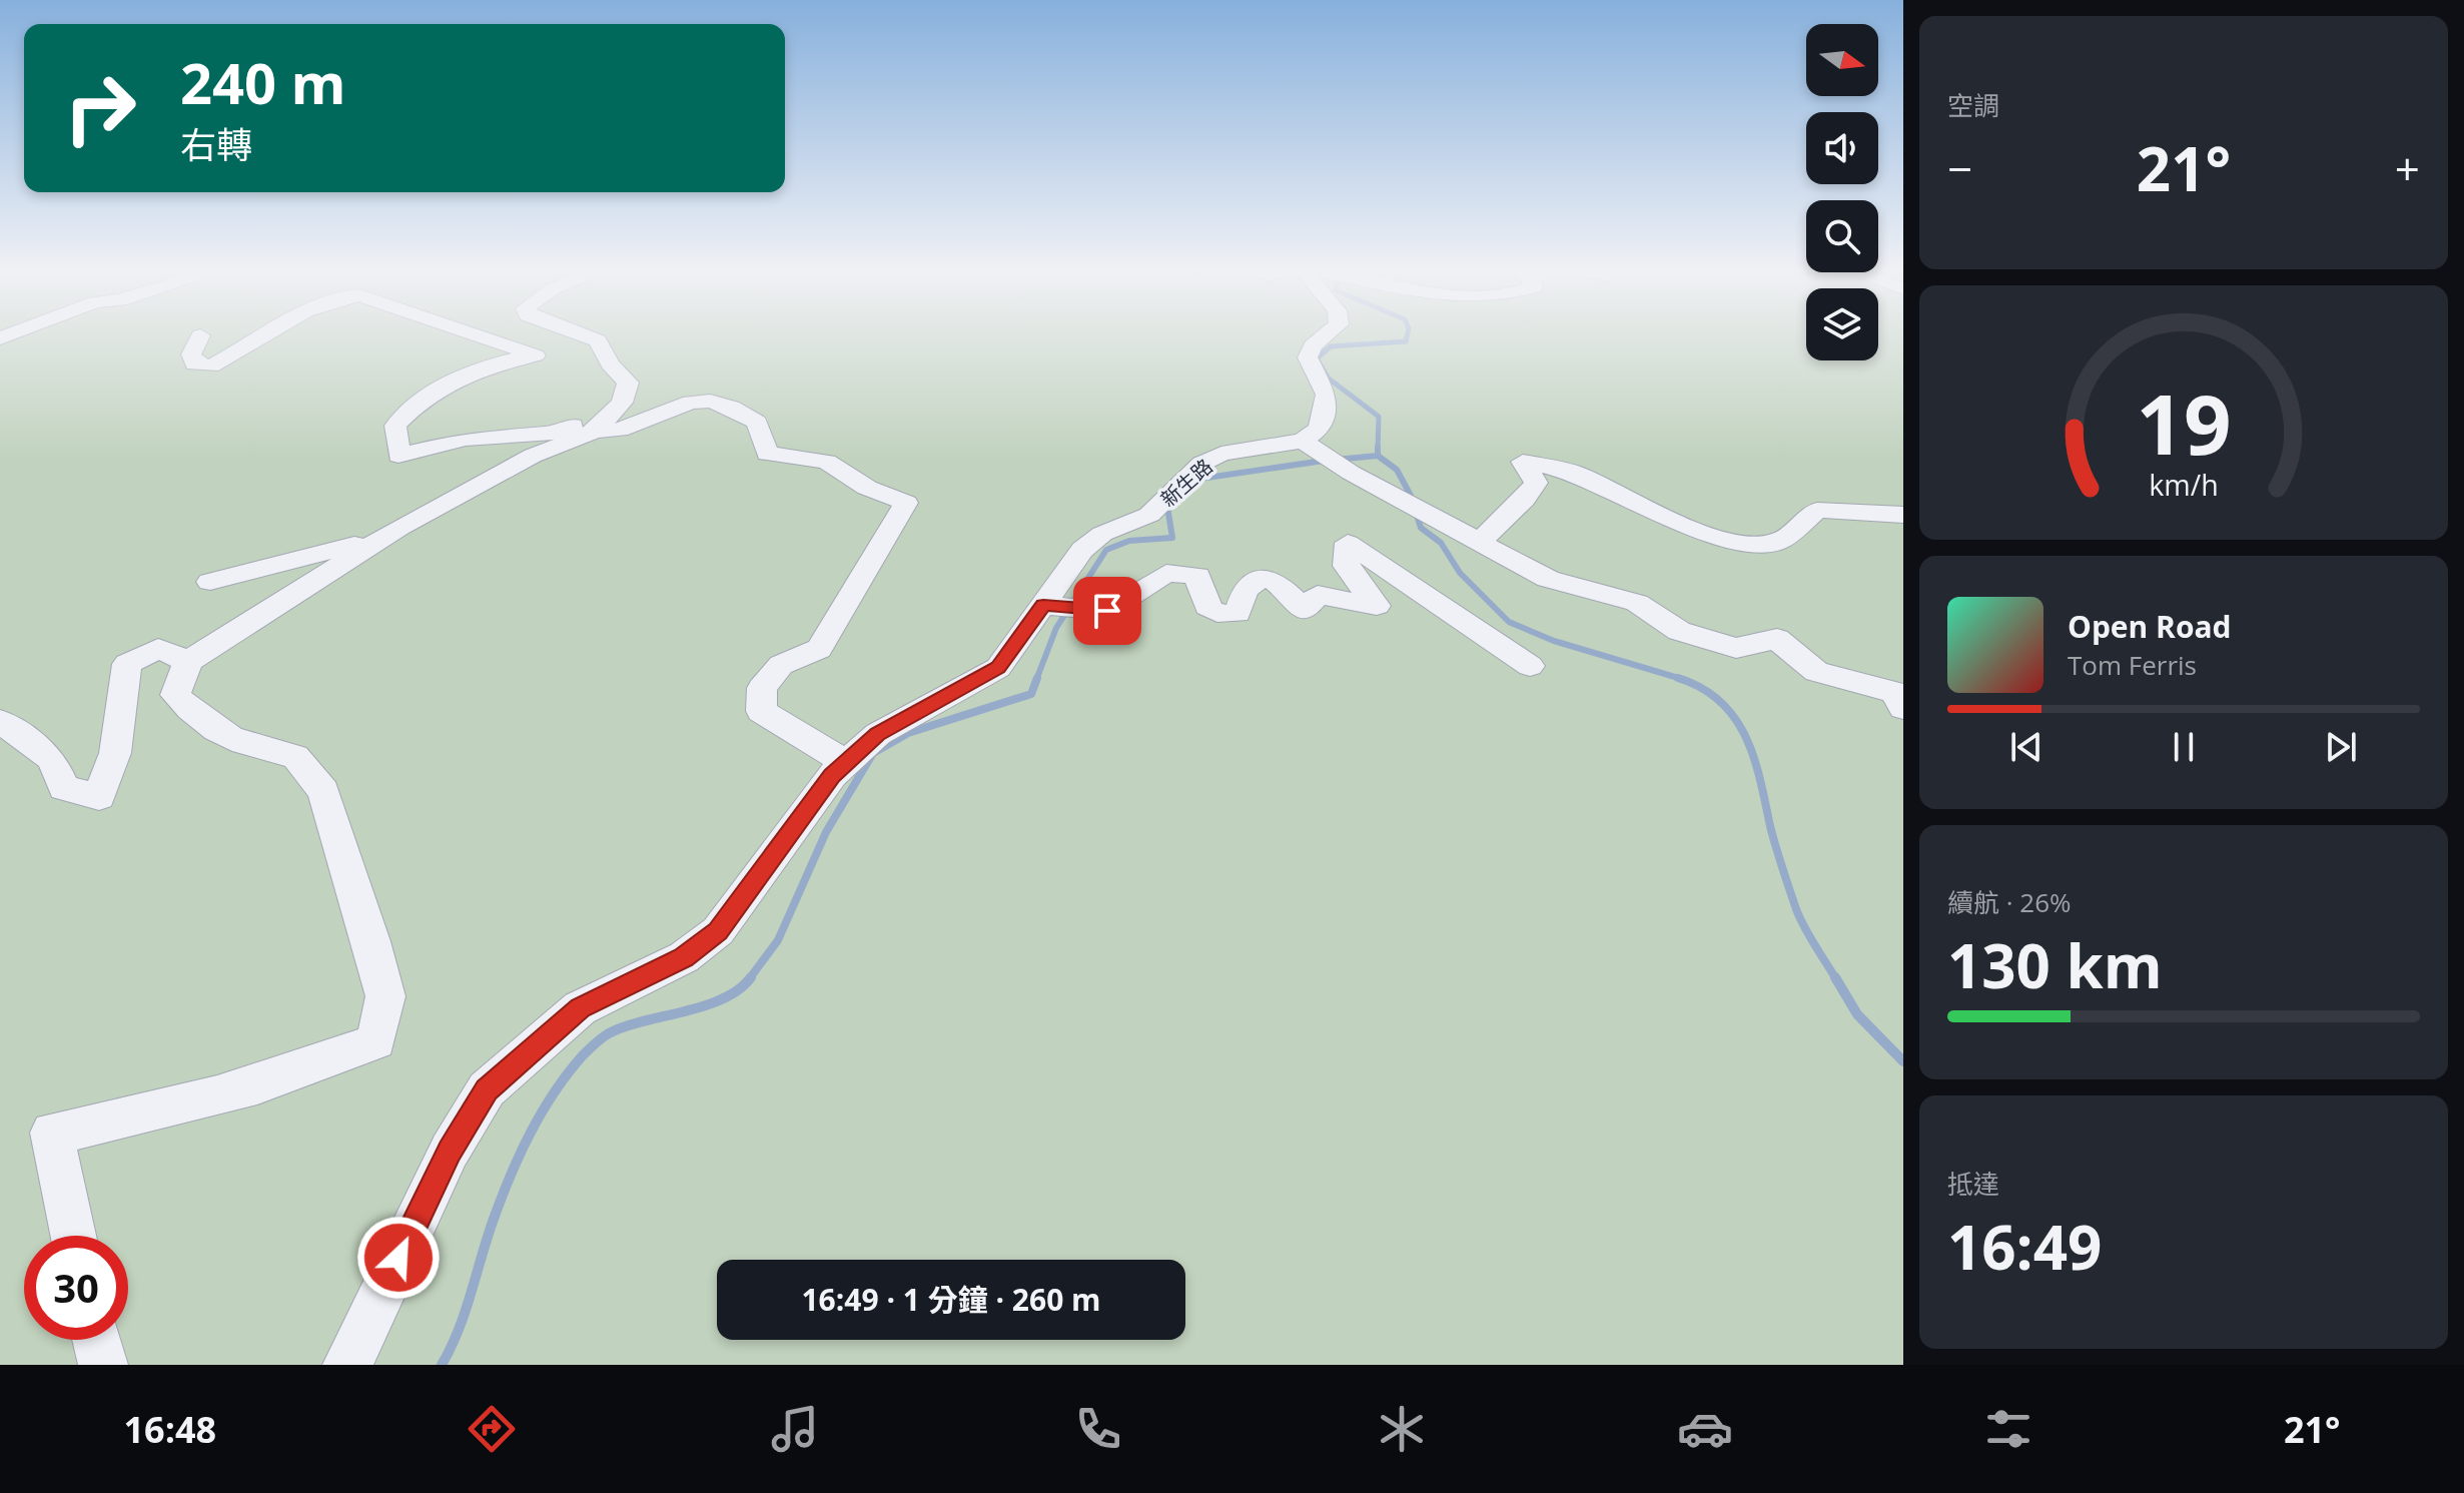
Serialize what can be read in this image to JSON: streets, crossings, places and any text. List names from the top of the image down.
{
  "streets": {
    "street": ["新生路"]
  },
  "north": "right",
  "page": {
    "tile": [
      "空調",
      ["續航 · 26%", "130 km"],
      ["抵達", "16:49"]
    ],
    "turn": ["240 m", "右轉"],
    "heat": ["−", "21°", "+"],
    "song": ["Open Road", "Tom Ferris"],
    "limit": "30",
    "trip": "16:49 · 1 分鐘 · 260 m",
    "tabs": ["16:48", "21°"],
    "gauge": ["19", "km/h"]
  }
}
